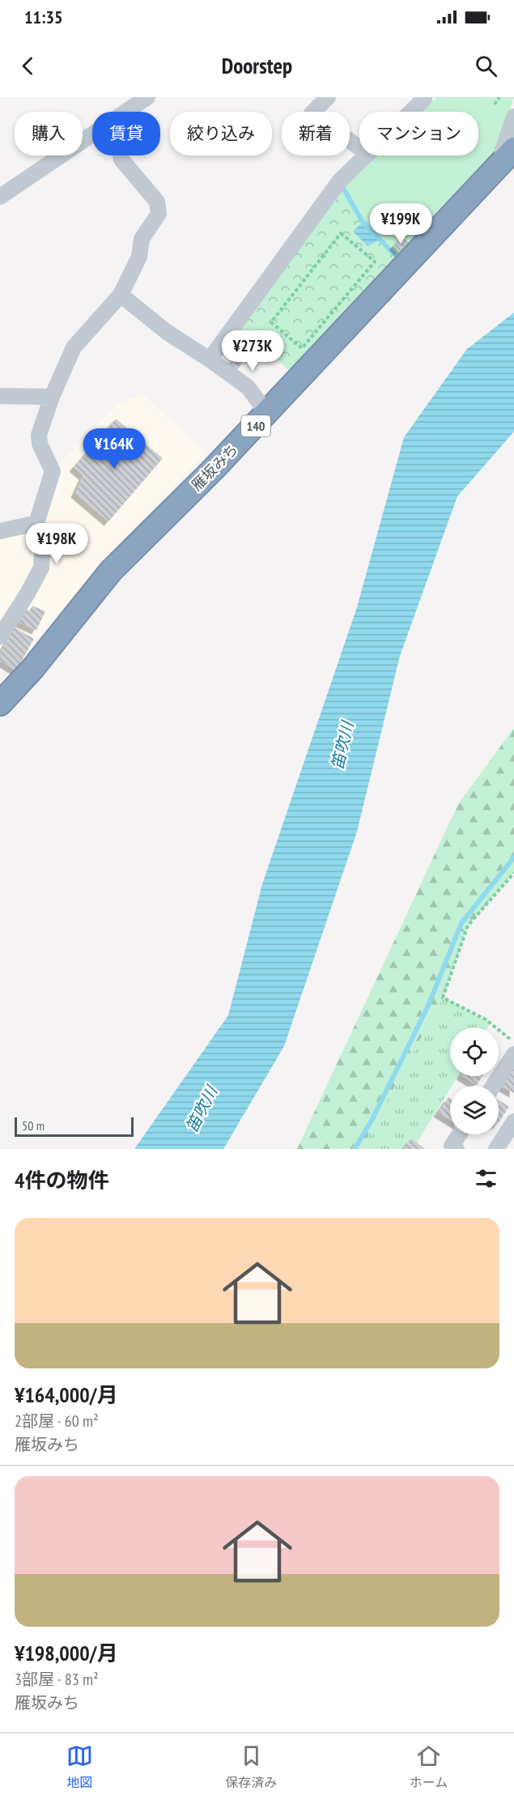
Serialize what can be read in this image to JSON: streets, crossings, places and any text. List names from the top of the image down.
{
  "streets": {
    "highway": ["140", "雁坂みち"]
  },
  "water": ["笛吹川"],
  "scale_bar": "50 m",
  "page": {
    "status": "11:35",
    "header": "Doorstep",
    "chip": [
      "購入",
      "賃貸",
      "絞り込み",
      "新着",
      "マンション"
    ],
    "price": [
      "¥199K",
      "¥273K",
      "¥164K",
      "¥198K"
    ],
    "scale": "50 m",
    "heading": "4件の物件",
    "list": [
      {
        "name": "¥164,000/月",
        "note": "2部屋 · 60 m² · 雁坂みち"
      },
      {
        "name": "¥198,000/月",
        "note": "3部屋 · 83 m² · 雁坂みち"
      }
    ],
    "tabs": ["地図", "保存済み", "ホーム"]
  }
}
